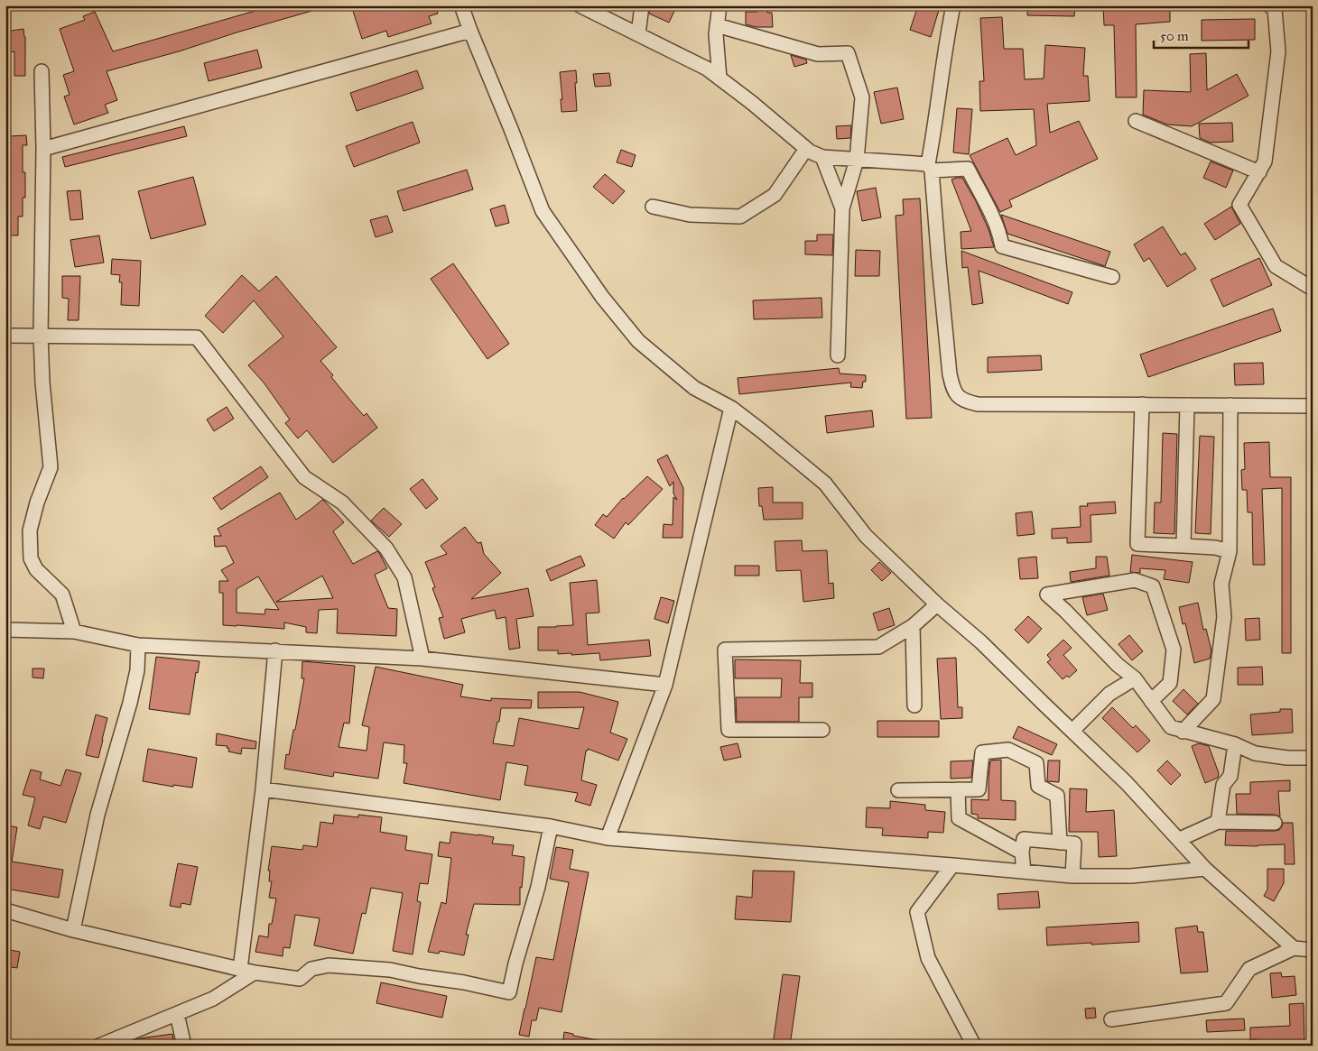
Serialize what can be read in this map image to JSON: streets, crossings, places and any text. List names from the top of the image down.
{
  "scale_bar": "50 m"
}
